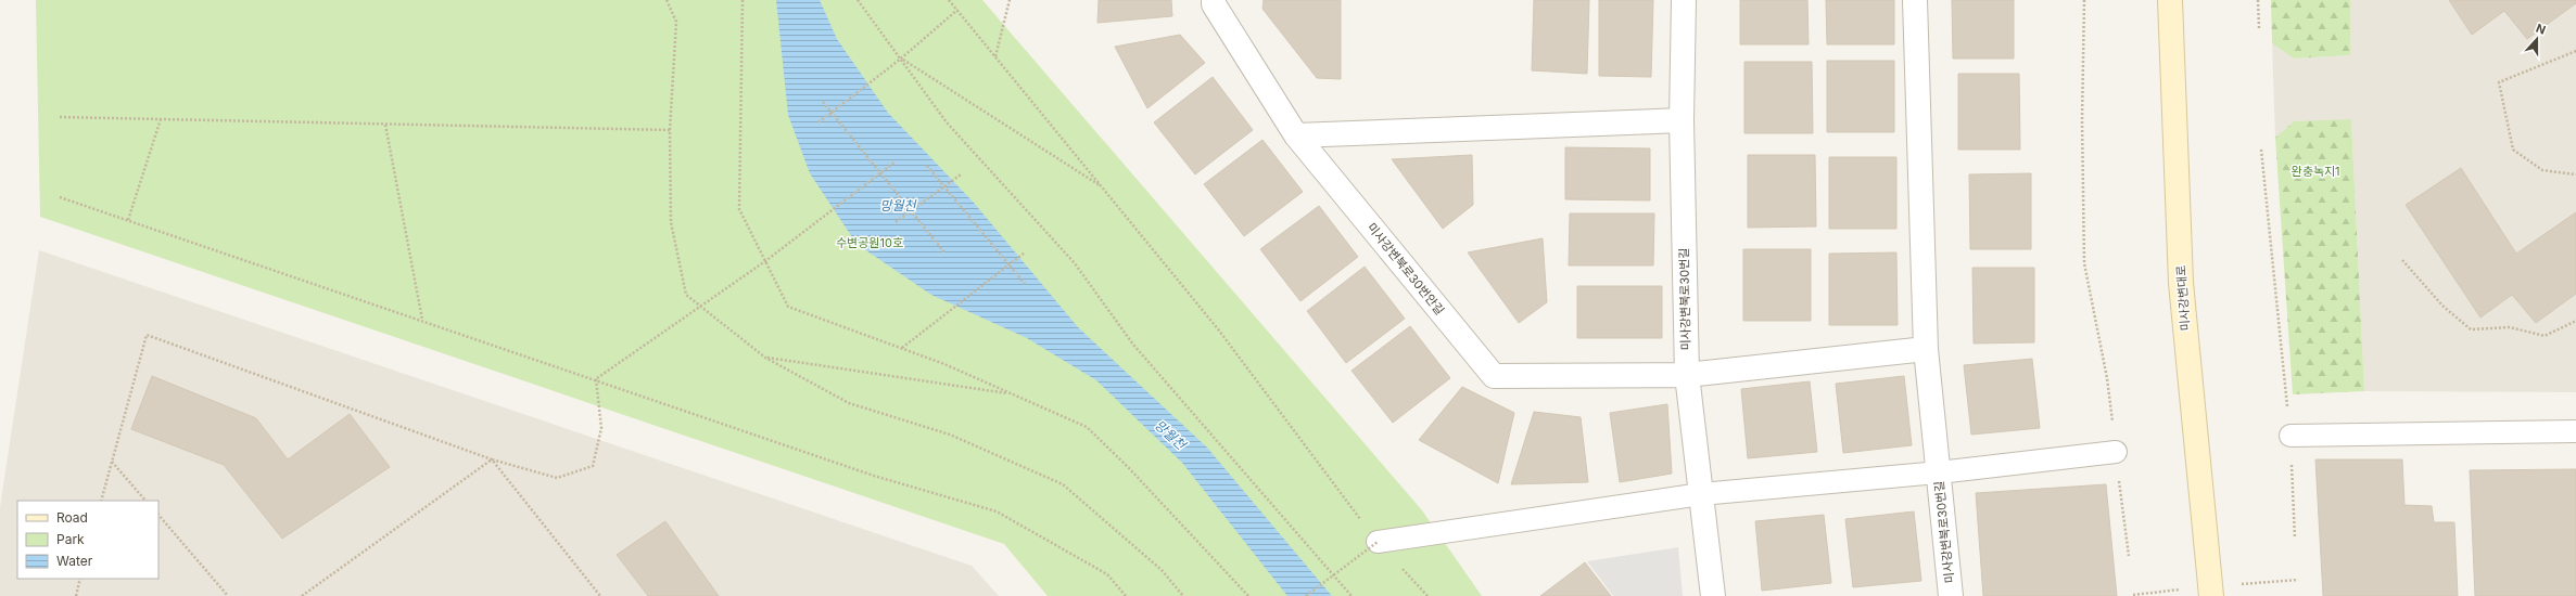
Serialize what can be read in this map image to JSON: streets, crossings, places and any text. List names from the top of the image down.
{
  "streets": {
    "main road": ["미사강변대로"],
    "street": ["미사강변북로30번안길", "미사강변북로30번길"]
  },
  "crossings": [
    ["미사강변북로30번안길", "미사강변북로30번길"]
  ],
  "water": ["망월천"],
  "parks": ["완충녹지1", "수변공원10호"],
  "legend": ["Road", "Park", "Water"],
  "north": "top"
}
